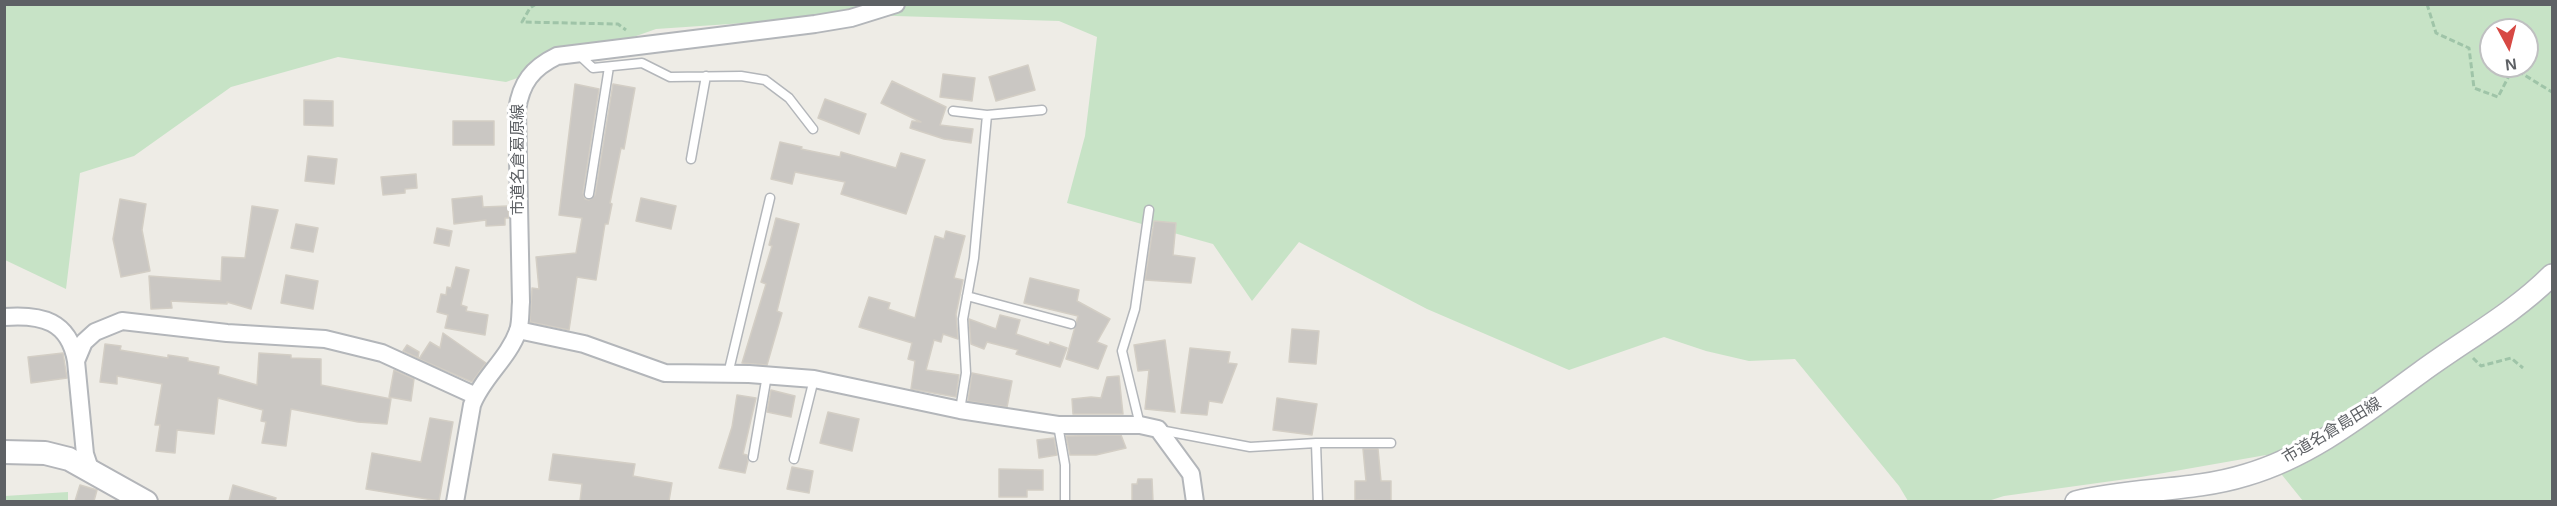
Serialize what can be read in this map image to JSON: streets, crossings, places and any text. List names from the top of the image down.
{
  "streets": {
    "street": ["市道名倉葛原線", "市道名倉島田線"]
  },
  "north": "bottom"
}
